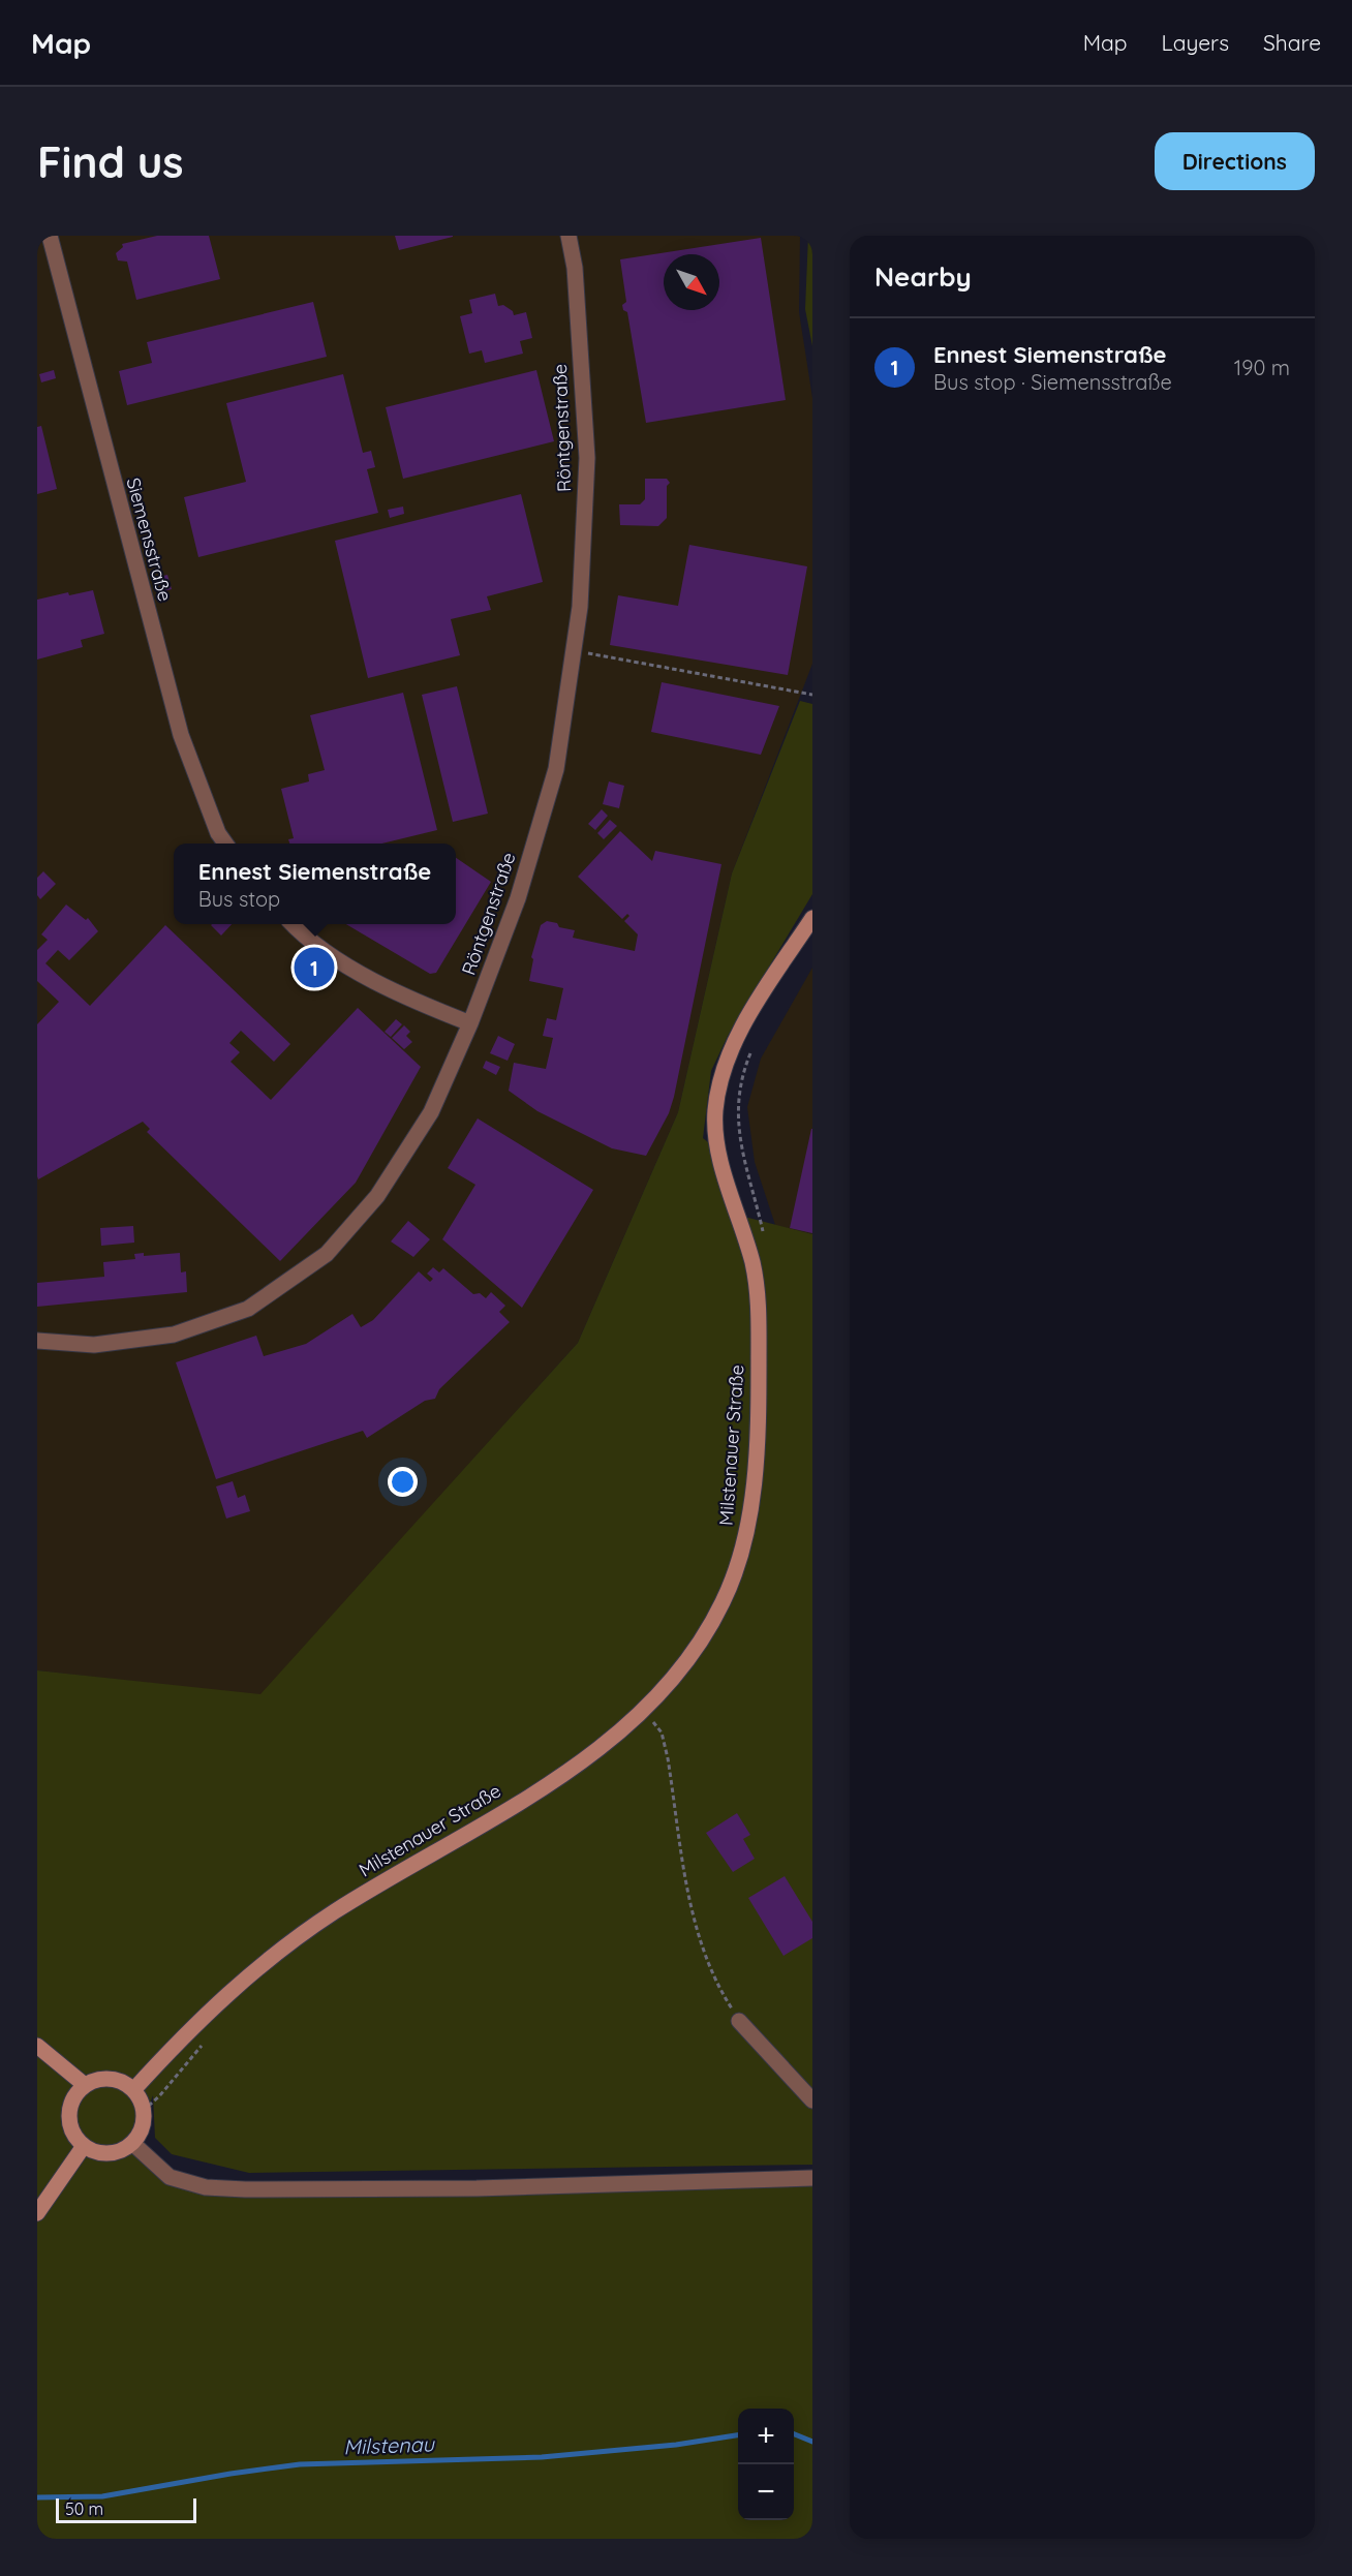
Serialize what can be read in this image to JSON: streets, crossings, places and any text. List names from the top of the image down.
{
  "streets": {
    "street": ["Röntgenstraße", "Siemensstraße", "Milstenauer Straße"]
  },
  "water": ["Milstenau"],
  "scale_bar": "50 m",
  "north": "bottom right",
  "page": {
    "header": "Map",
    "nav": ["Map", "Layers", "Share"],
    "buttons": "Directions",
    "title": "Find us",
    "heading": "Nearby",
    "list": [
      {
        "mark": "1",
        "name": "Ennest Siemenstraße",
        "note": "Bus stop · Siemensstraße",
        "value": "190 m"
      }
    ],
    "popup": ["Ennest Siemenstraße", "Bus stop"],
    "pins": "1",
    "map_buttons": ["+", "−"],
    "scale": "50 m"
  }
}
